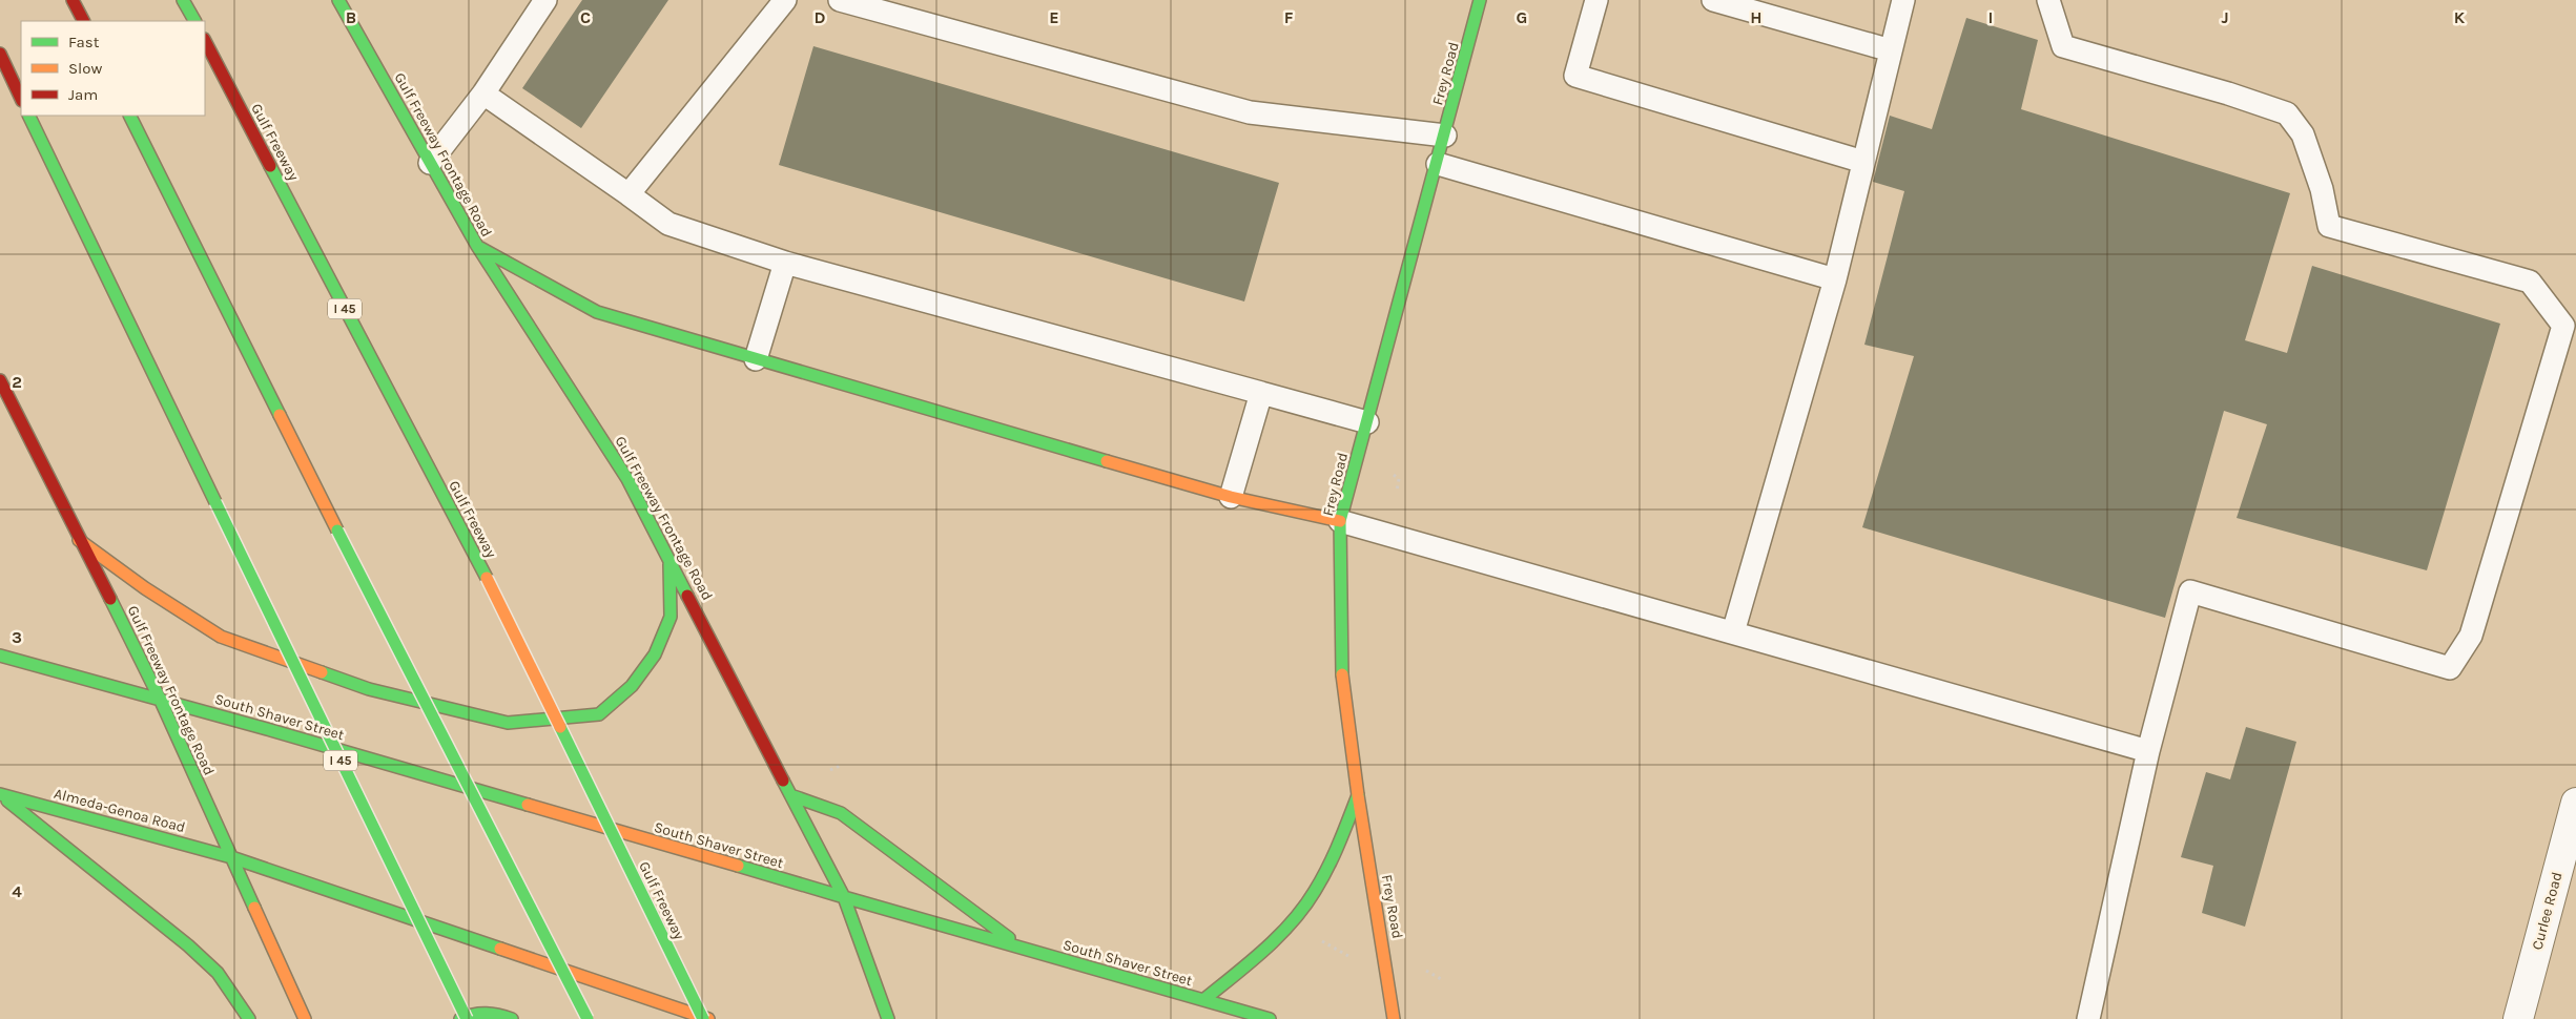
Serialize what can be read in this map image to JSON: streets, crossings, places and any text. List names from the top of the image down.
{
  "streets": {
    "main road": [
      "Frey Road",
      "Gulf Freeway",
      "Gulf Freeway Frontage Road",
      "I 45",
      "South Shaver Street",
      "Almeda-Genoa Road"
    ],
    "street": ["Curlee Road"]
  },
  "crossings": [
    ["Gulf Freeway Frontage Road", "South Shaver Street"],
    ["Gulf Freeway Frontage Road", "Almeda-Genoa Road"]
  ],
  "legend": ["Fast", "Slow", "Jam"],
  "grid": {
    "columns": [
      "B",
      "C",
      "D",
      "E",
      "F",
      "G",
      "H",
      "I",
      "J",
      "K"
    ],
    "rows": ["2", "3", "4"]
  }
}
